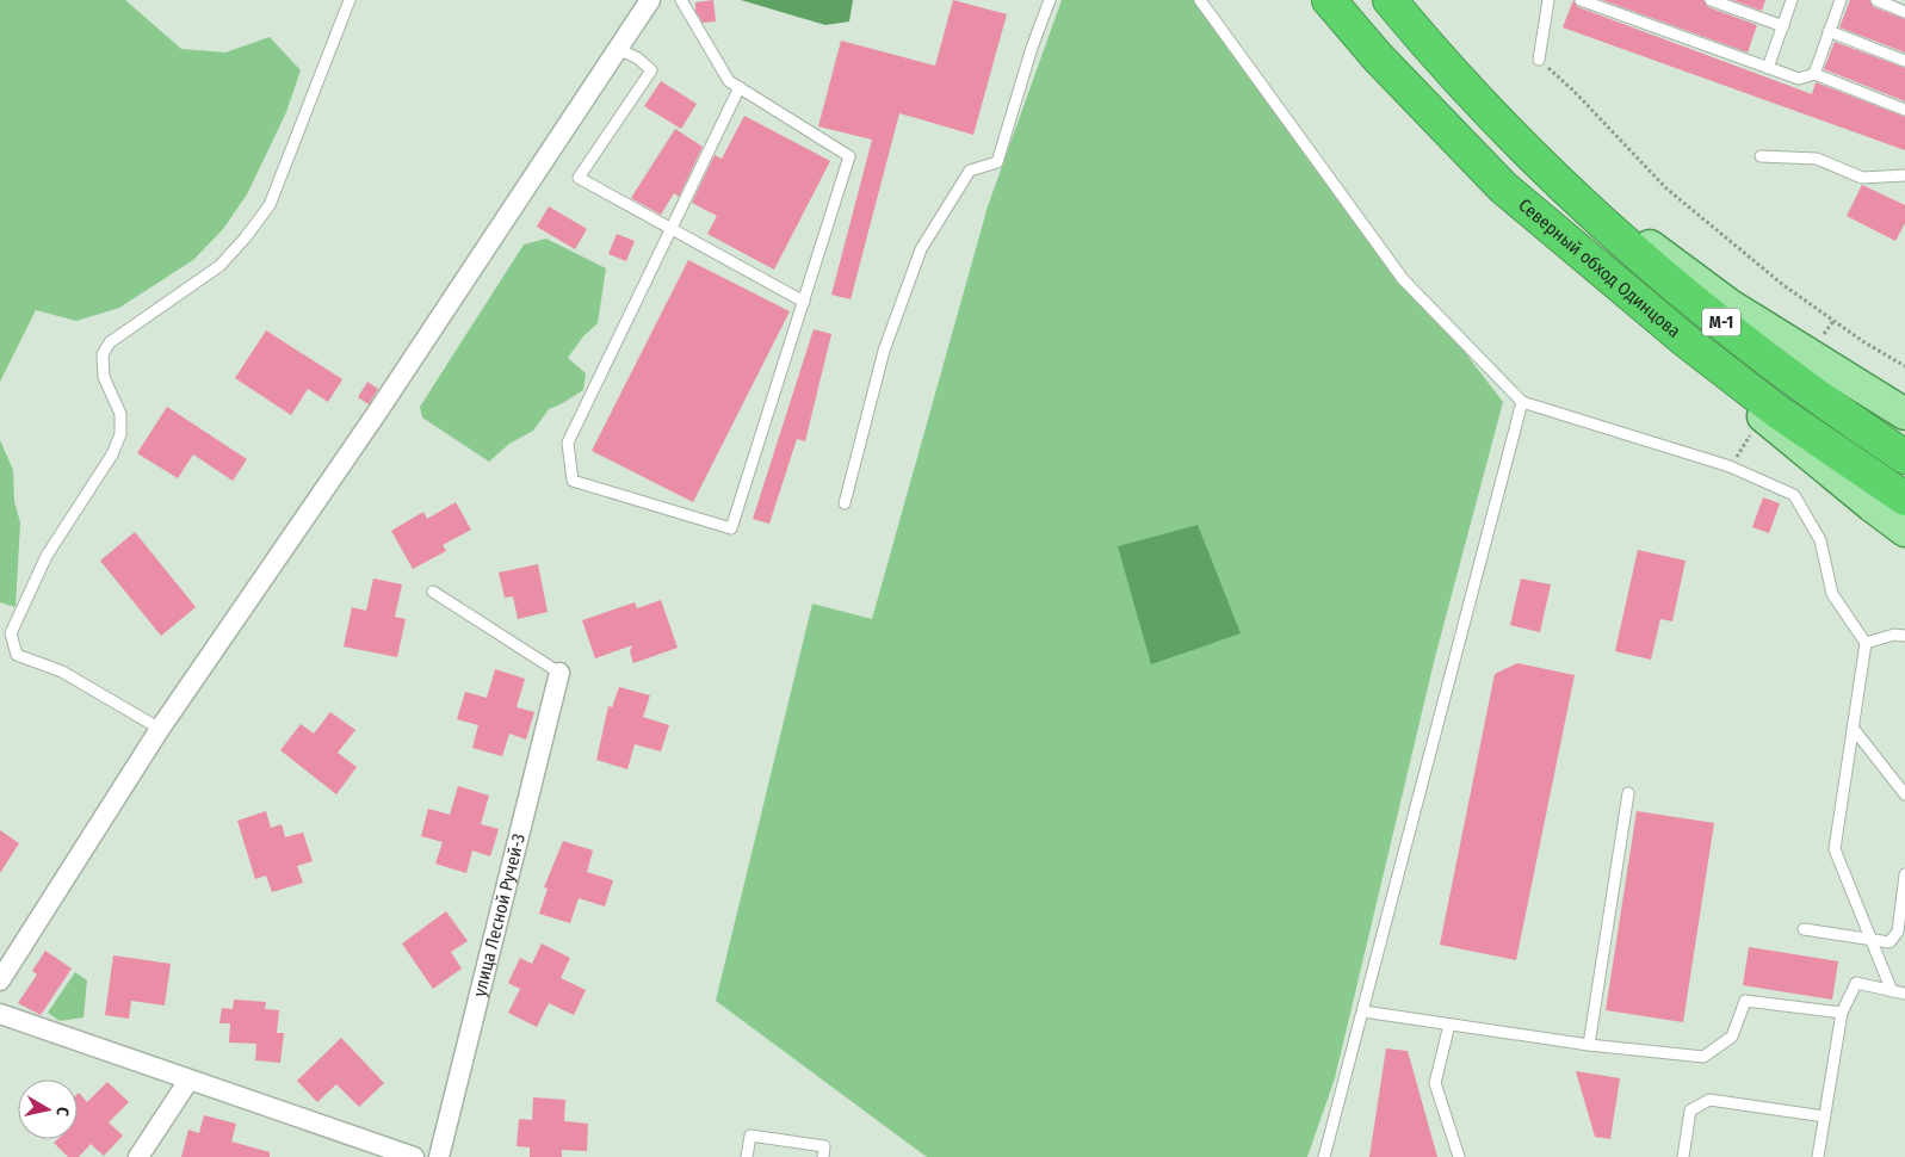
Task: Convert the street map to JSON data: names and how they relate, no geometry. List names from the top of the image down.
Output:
{
  "streets": {
    "highway": ["Северный обход Одинцова", "М-1"],
    "street": ["улица Лесной Ручей-3"]
  },
  "north": "right"
}
